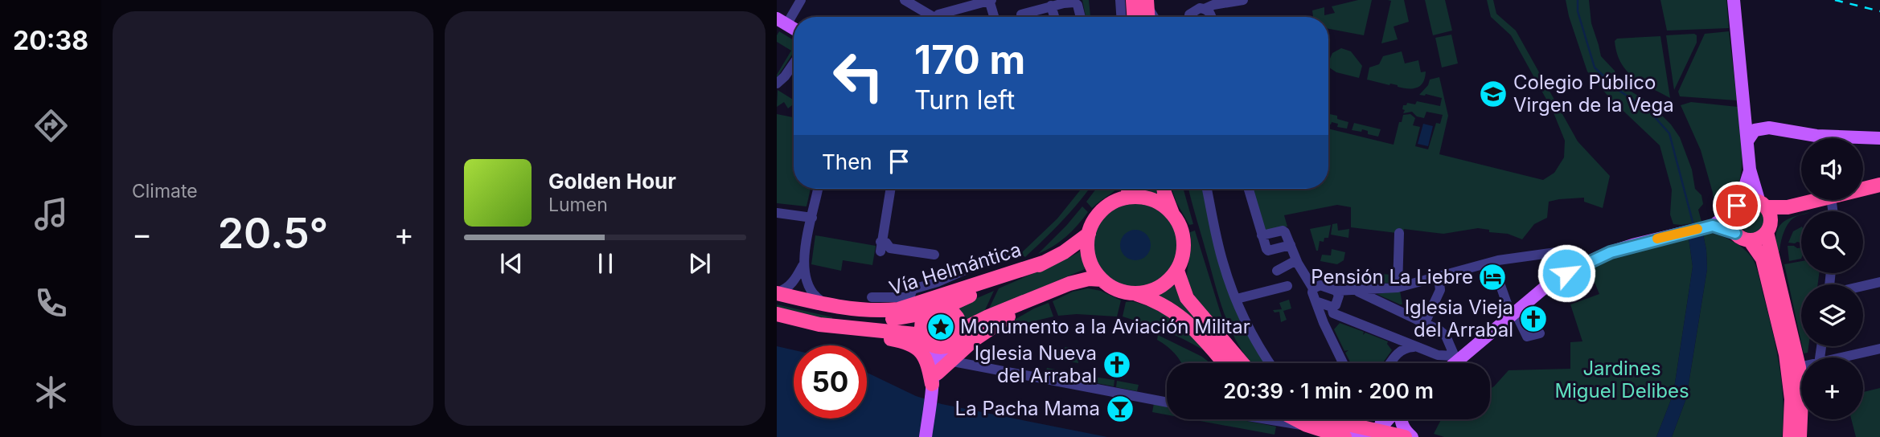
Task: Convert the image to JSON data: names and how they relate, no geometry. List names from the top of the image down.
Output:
{
  "streets": {
    "highway": ["Vía Helmántica"]
  },
  "parks": ["Jardines Miguel Delibes"],
  "places": {
    "school or university": ["Colegio Público Virgen de la Vega"],
    "hotel": ["Pensión La Liebre"],
    "church": ["Iglesia Vieja del Arrabal", "Iglesia Nueva del Arrabal"],
    "place": ["Monumento a la Aviación Militar"],
    "bar": ["La Pacha Mama"]
  },
  "page": {
    "tabs": "20:38",
    "tile": "Climate",
    "turn": ["170 m", "Turn left"],
    "then": "Then",
    "map_buttons": "+",
    "song": ["Golden Hour", "Lumen"],
    "heat": ["−", "20.5°", "+"],
    "limit": "50",
    "trip": "20:39 · 1 min · 200 m"
  }
}
